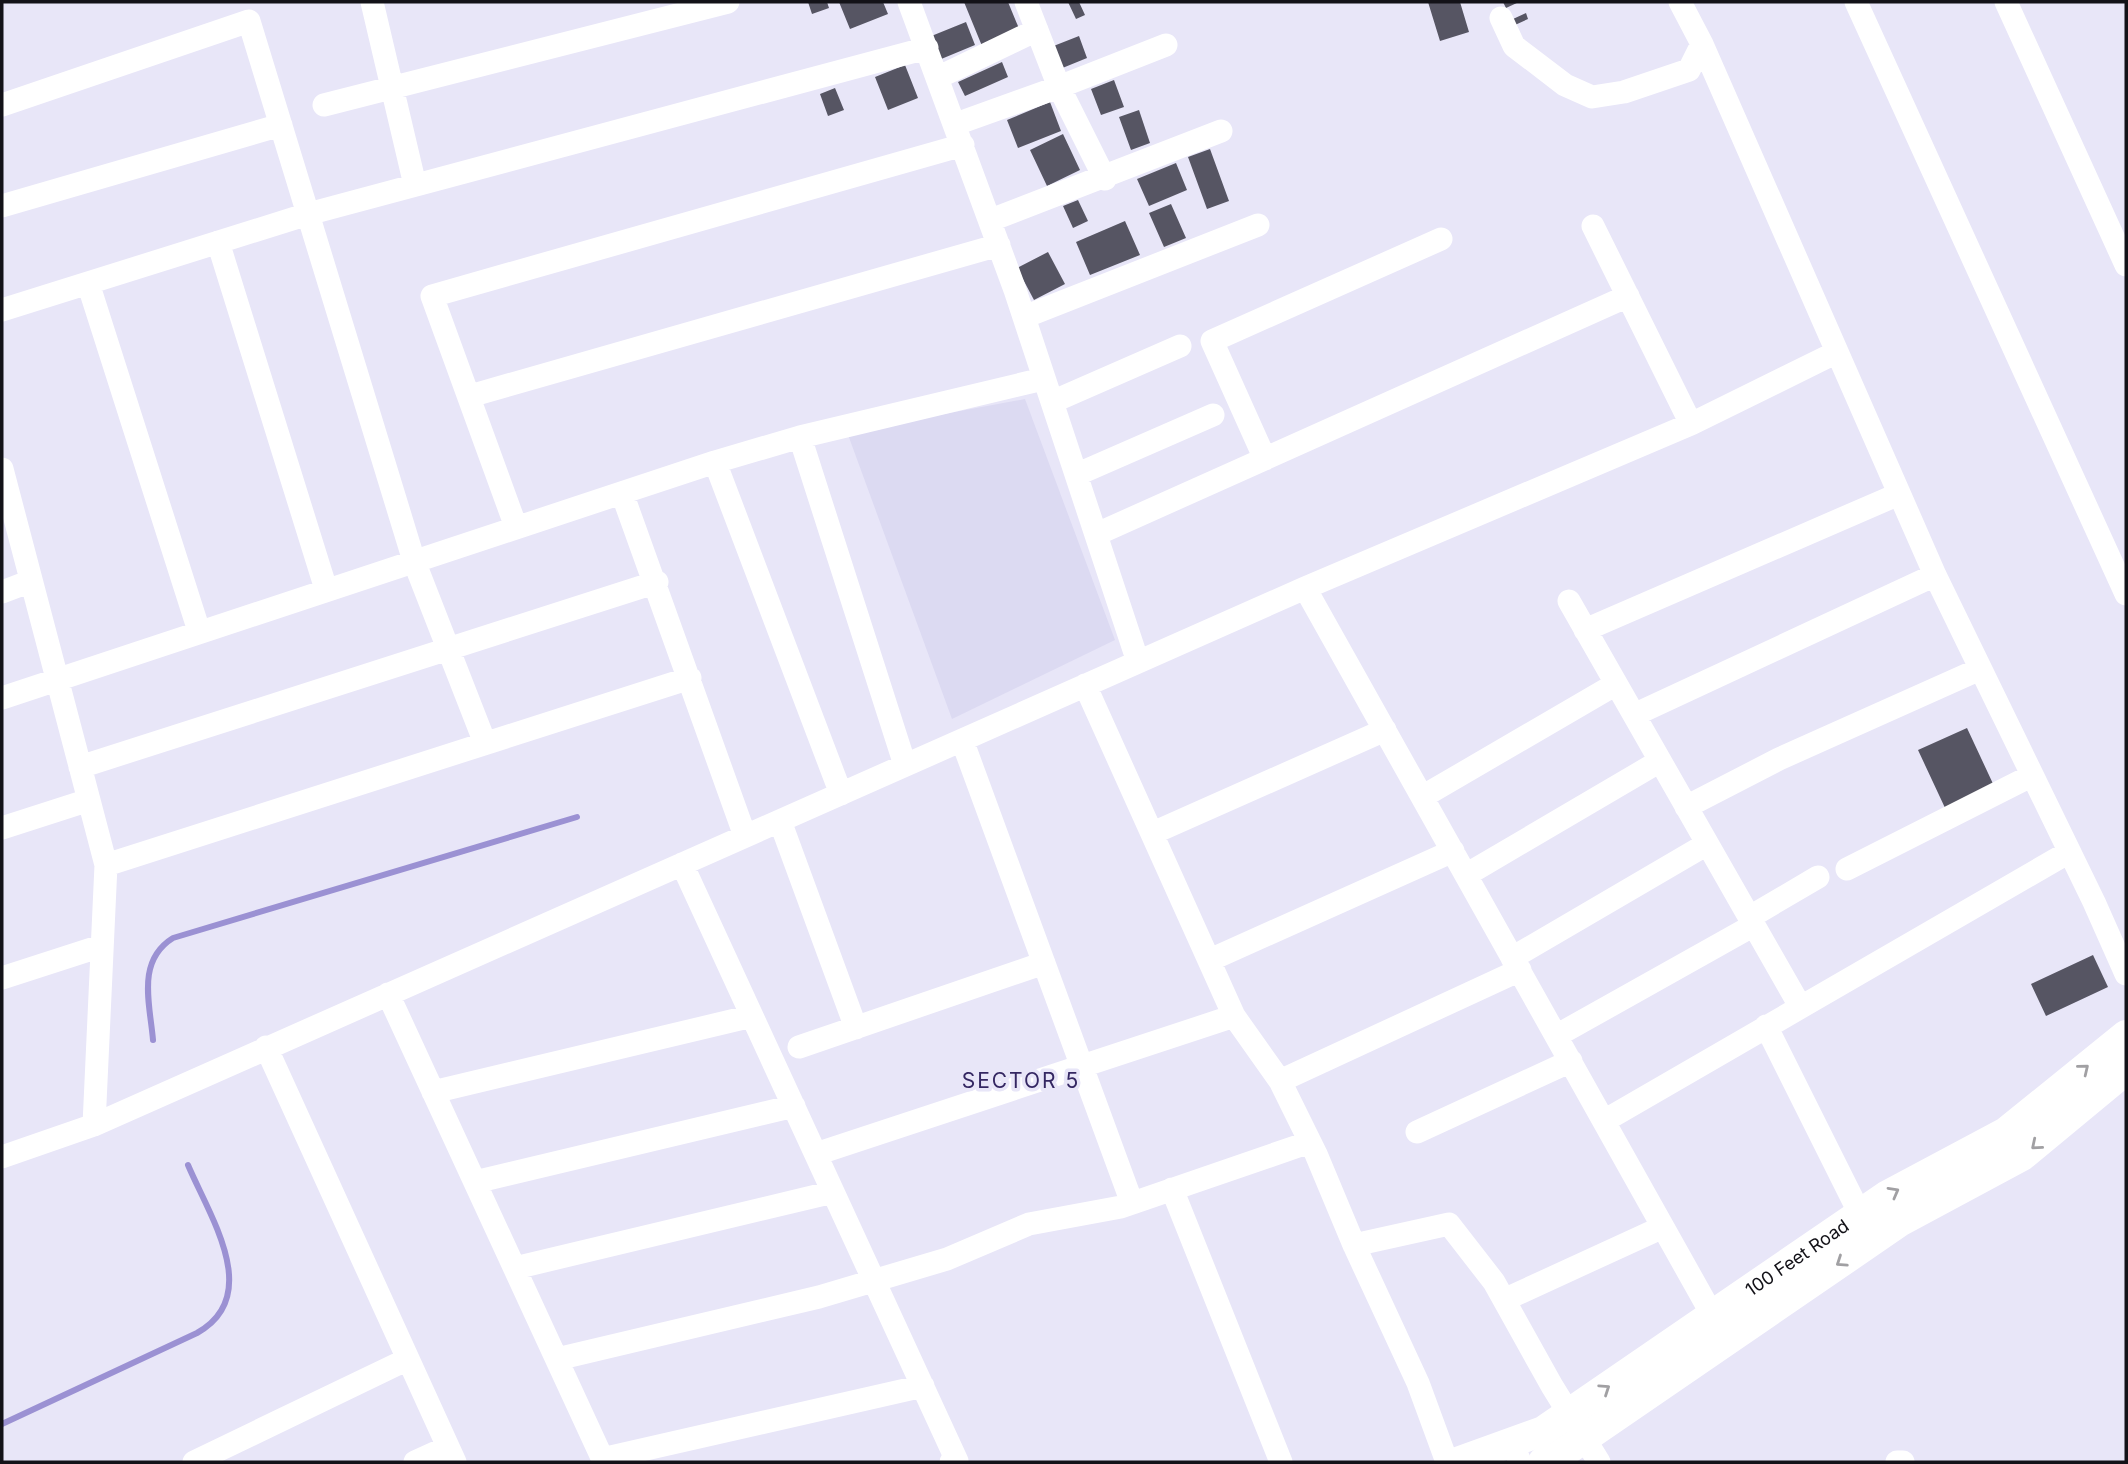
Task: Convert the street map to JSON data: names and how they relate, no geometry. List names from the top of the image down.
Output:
{
  "streets": {
    "main road": ["100 Feet Road"]
  },
  "districts": ["SECTOR 5"]
}
